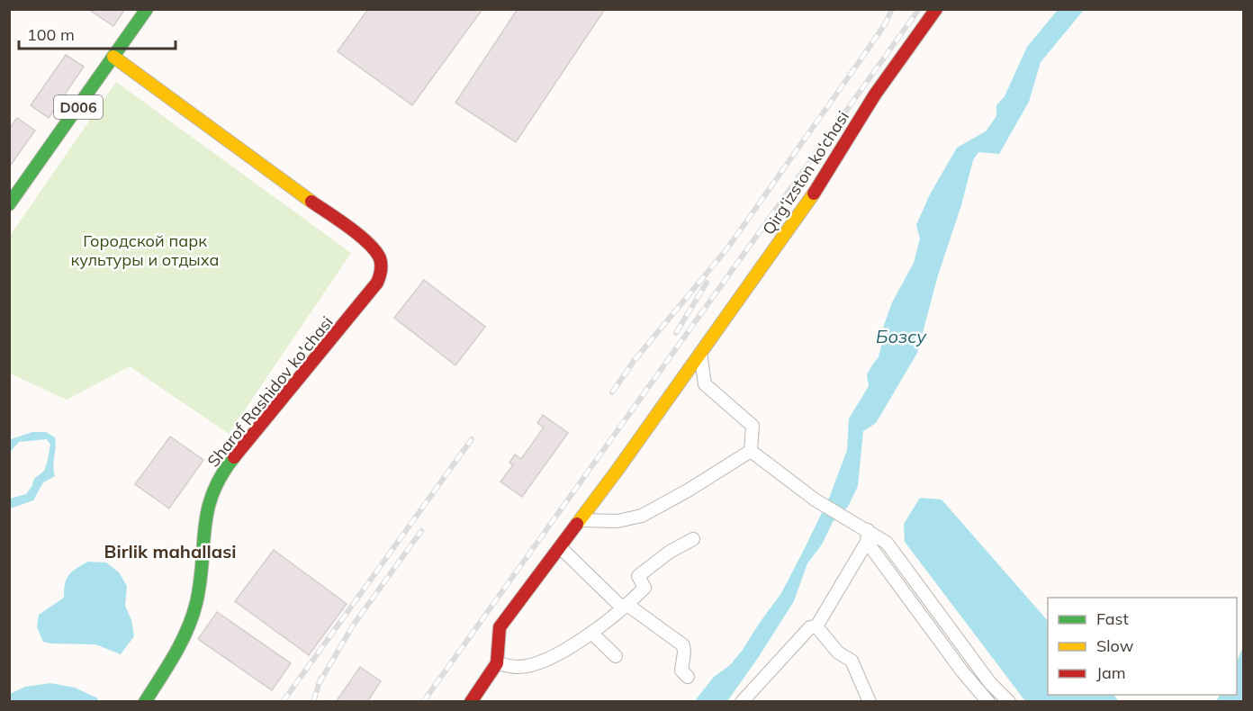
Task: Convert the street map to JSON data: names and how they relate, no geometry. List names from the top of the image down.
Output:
{
  "streets": {
    "street": ["D006", "Qirg‘izston ko‘chasi", "Sharof Rashidov ko'chasi"]
  },
  "crossings": [
    ["D006", "Sharof Rashidov ko'chasi"]
  ],
  "districts": ["Birlik mahallasi"],
  "water": ["Бозсу"],
  "parks": ["Городской парк культуры и отдыха"],
  "legend": ["Fast", "Slow", "Jam"],
  "scale_bar": "100 m"
}
